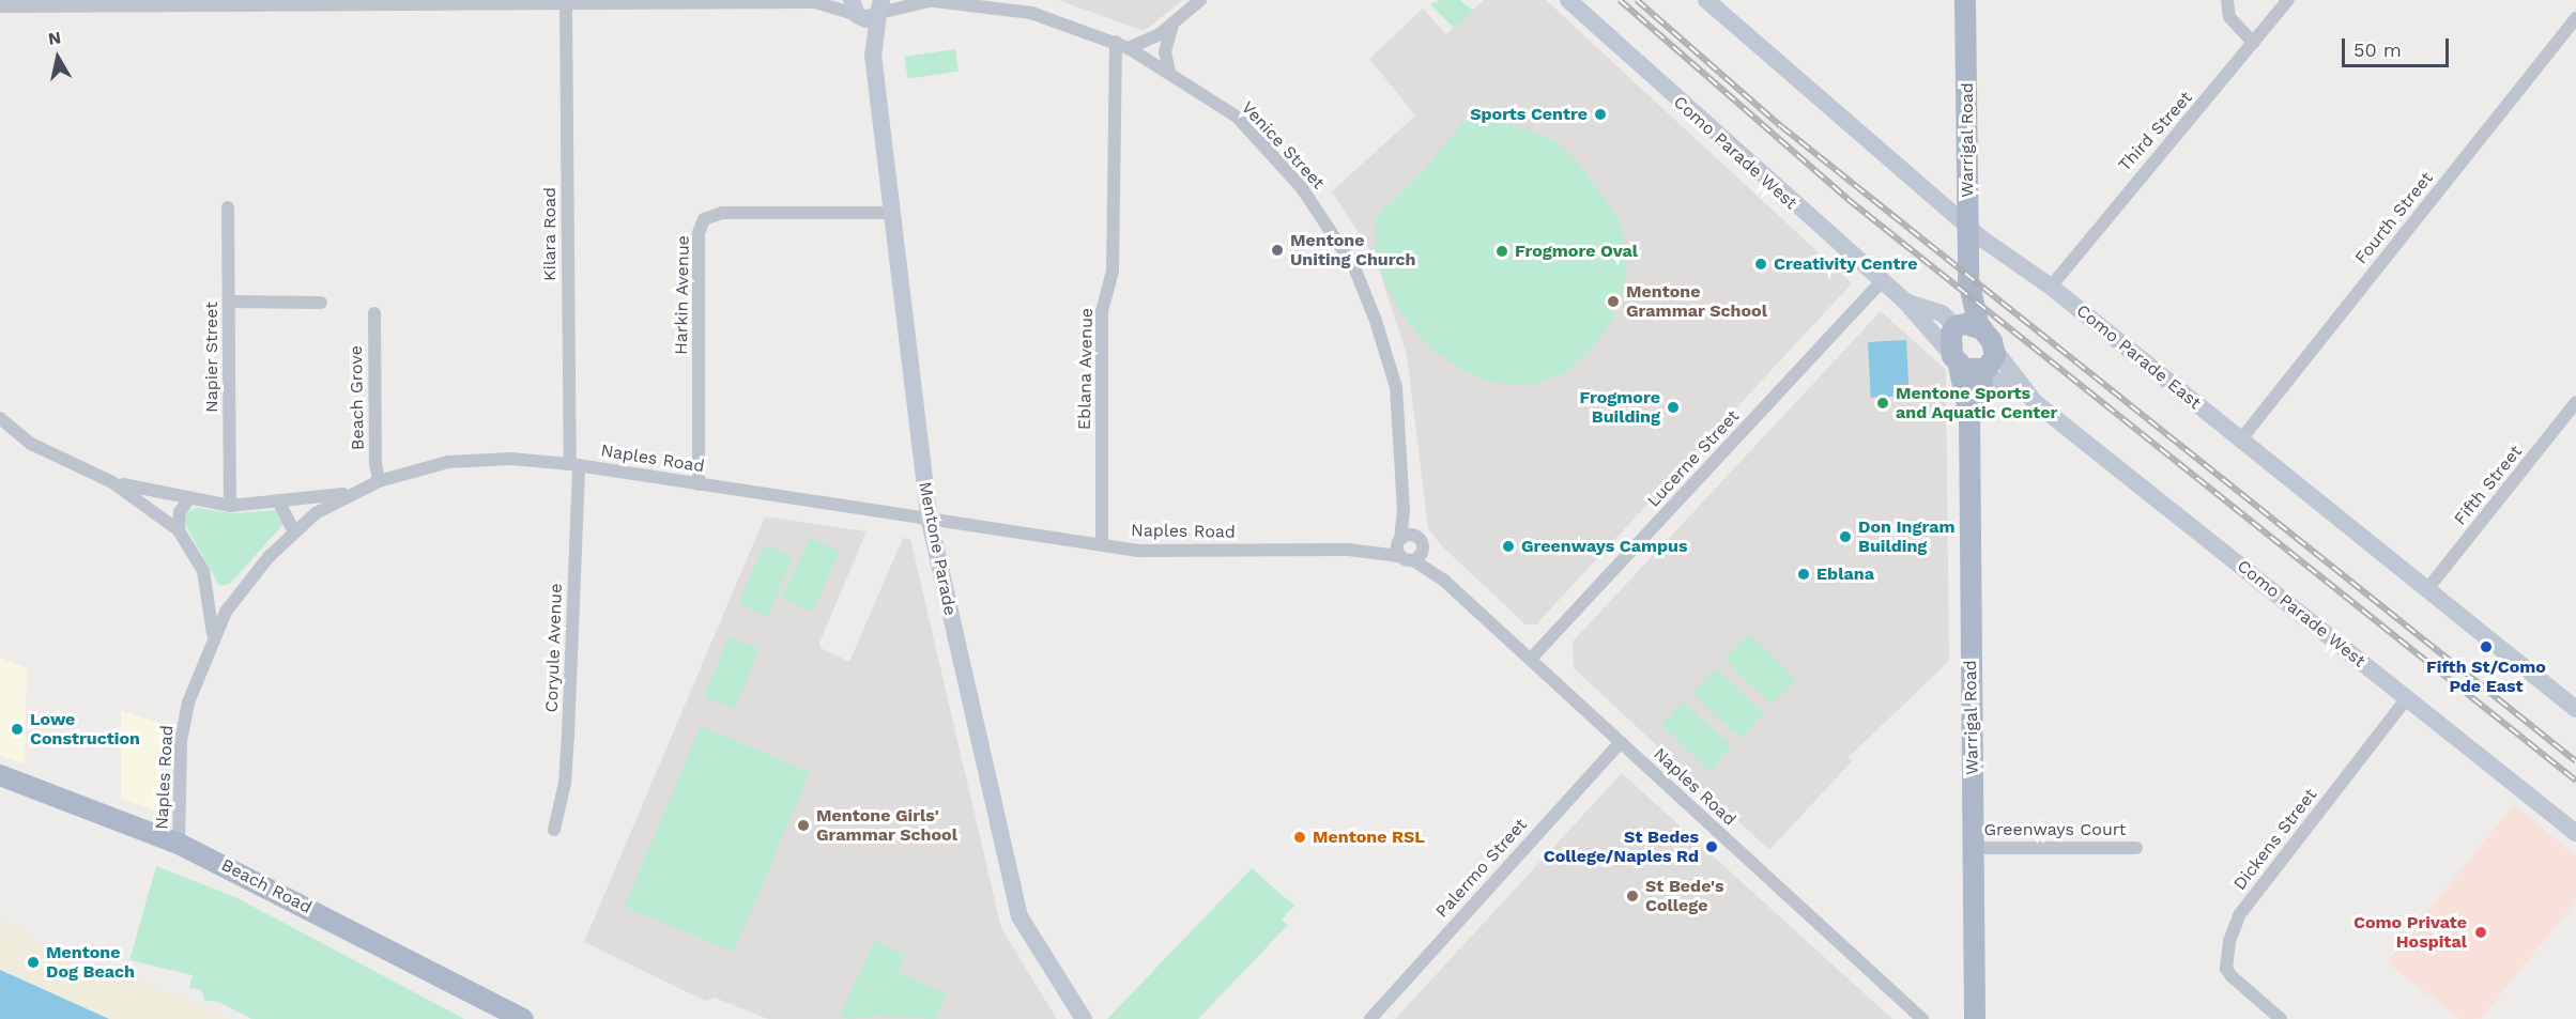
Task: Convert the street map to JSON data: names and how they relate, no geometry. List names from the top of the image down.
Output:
{
  "streets": {
    "main road": ["Warrigal Road", "Beach Road"],
    "street": [
      "Third Street",
      "Venice Street",
      "Como Parade West",
      "Fourth Street",
      "Kilara Road",
      "Harkin Avenue",
      "Napier Street",
      "Como Parade East",
      "Eblana Avenue",
      "Beach Grove",
      "Naples Road",
      "Lucerne Street",
      "Fifth Street",
      "Mentone Parade",
      "Coryule Avenue",
      "Greenways Court",
      "Dickens Street",
      "Palermo Street"
    ]
  },
  "crossings": [
    ["Third Street", "Como Parade East"],
    ["Warrigal Road", "Como Parade West"],
    ["Warrigal Road", "Como Parade East"],
    ["Warrigal Road", "Greenways Court"],
    ["Venice Street", "Eblana Avenue"],
    ["Venice Street", "Naples Road"],
    ["Venice Street", "Mentone Parade"],
    ["Como Parade West", "Lucerne Street"],
    ["Como Parade West", "Dickens Street"],
    ["Fourth Street", "Como Parade East"],
    ["Kilara Road", "Naples Road"],
    ["Kilara Road", "Coryule Avenue"],
    ["Harkin Avenue", "Naples Road"],
    ["Harkin Avenue", "Mentone Parade"],
    ["Como Parade East", "Fifth Street"],
    ["Eblana Avenue", "Naples Road"],
    ["Beach Grove", "Naples Road"],
    ["Naples Road", "Lucerne Street"],
    ["Naples Road", "Mentone Parade"],
    ["Naples Road", "Coryule Avenue"],
    ["Naples Road", "Palermo Street"],
    ["Naples Road", "Beach Road"]
  ],
  "places": [
    "Sports Centre",
    "Mentone Uniting Church",
    "Frogmore Oval",
    "Creativity Centre",
    "Mentone Grammar School",
    "Mentone Sports and Aquatic Center",
    "Frogmore Building",
    "Don Ingram Building",
    "Greenways Campus",
    "Eblana",
    "Fifth St/Como Pde East",
    "Lowe Construction",
    "Mentone Girls' Grammar School",
    "Mentone RSL",
    "St Bedes College/Naples Rd",
    "St Bede's College",
    "Como Private Hospital",
    "Mentone Dog Beach"
  ],
  "scale_bar": "50 m",
  "north": "top"
}
